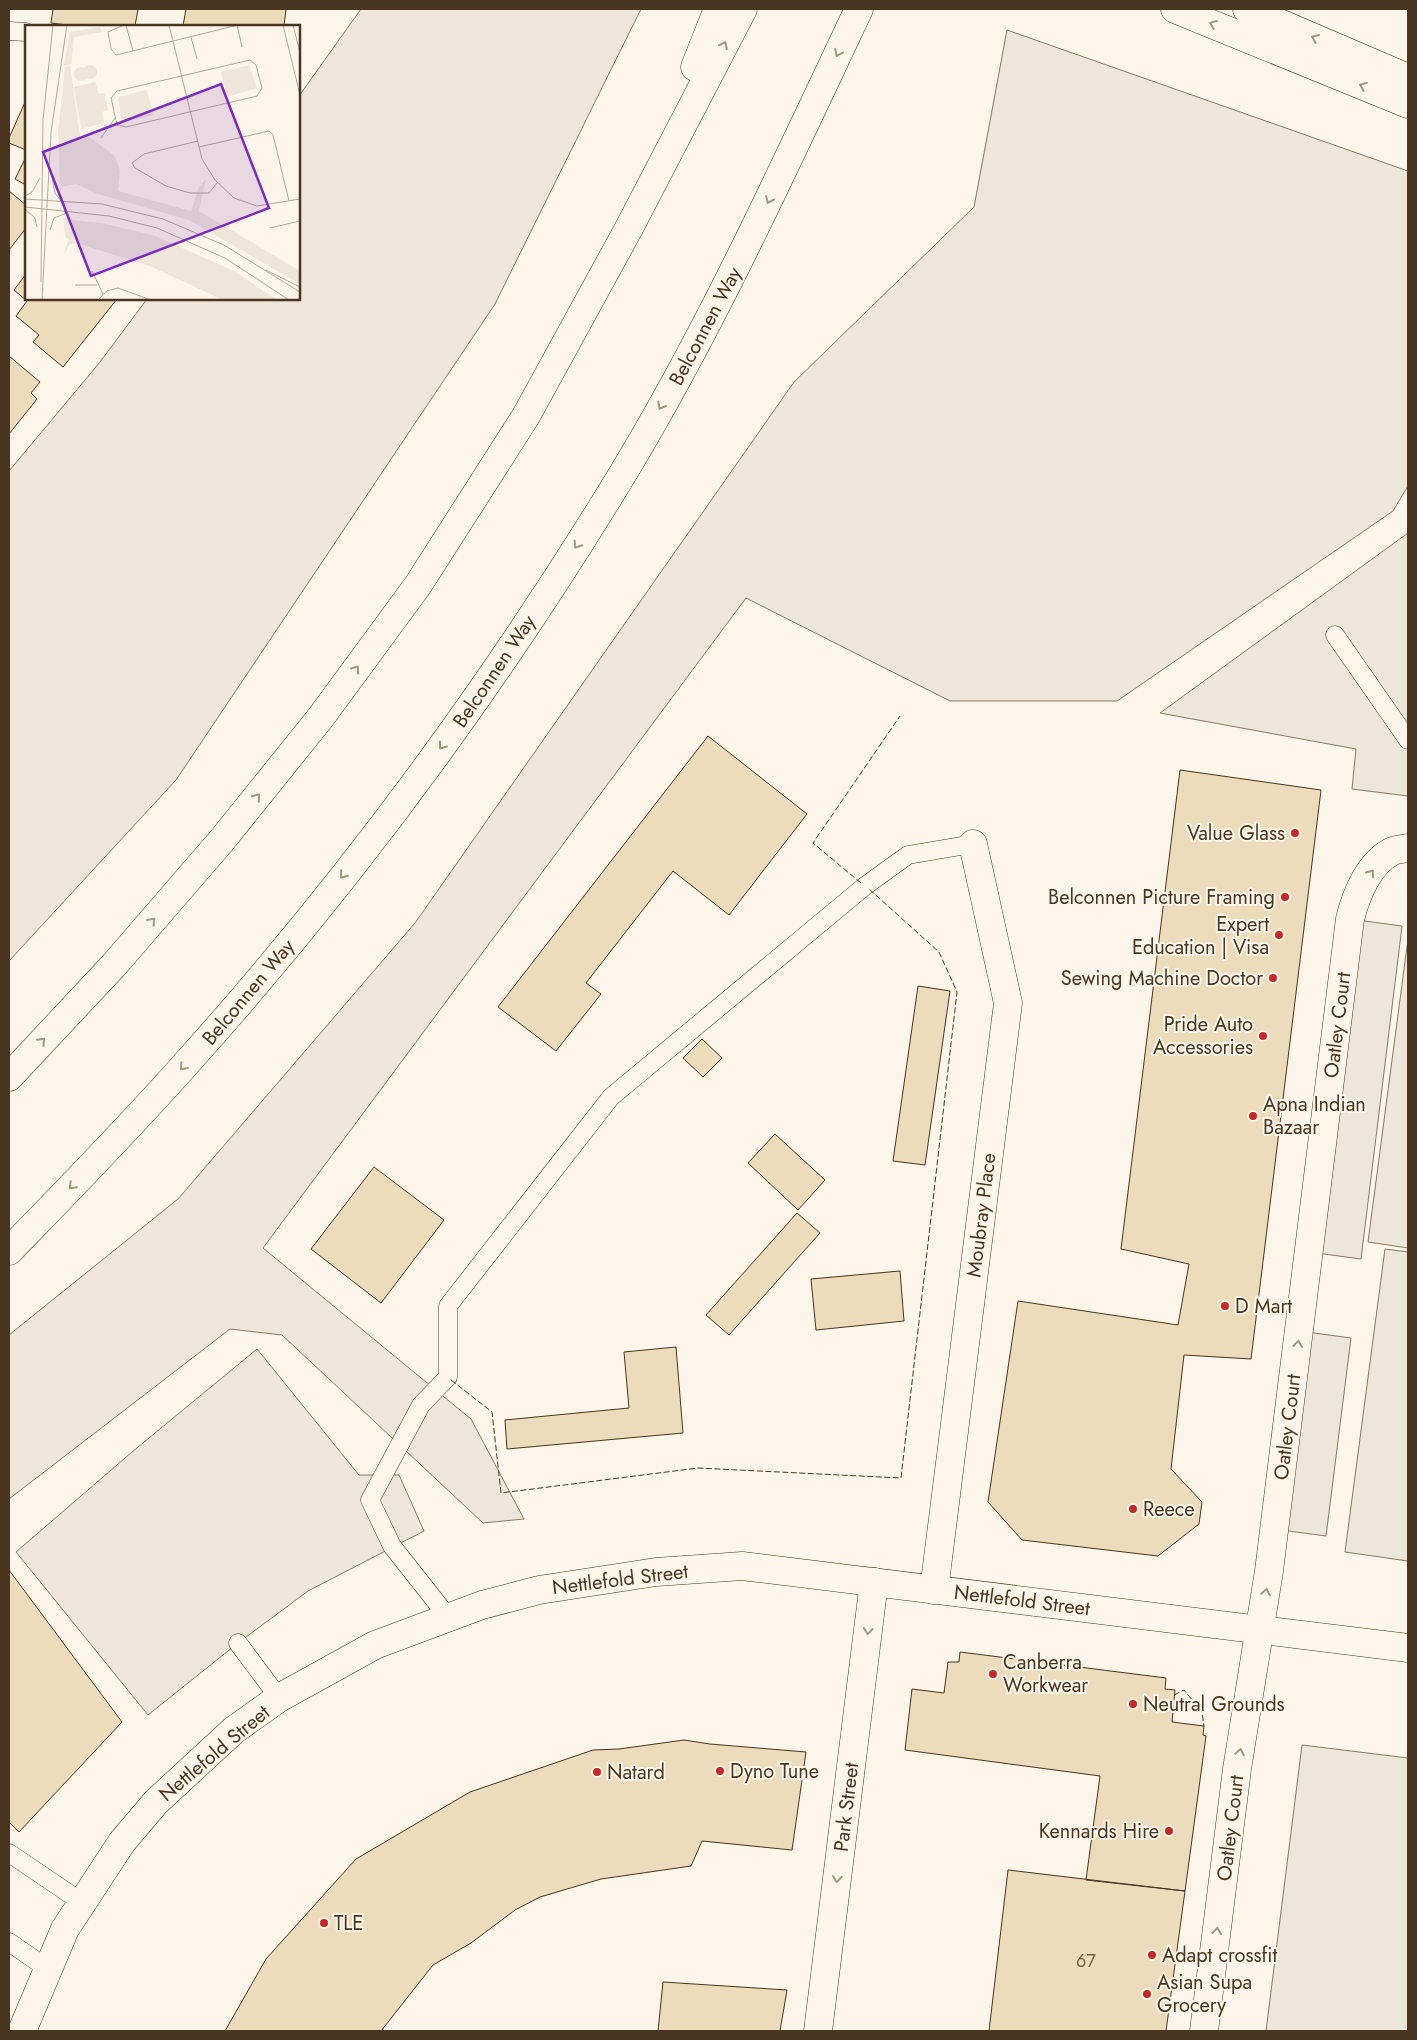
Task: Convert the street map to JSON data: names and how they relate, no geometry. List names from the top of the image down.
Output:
{
  "streets": {
    "street": [
      "Belconnen Way",
      "Oatley Court",
      "Moubray Place",
      "Nettlefold Street",
      "Park Street"
    ]
  },
  "crossings": [
    ["Oatley Court", "Nettlefold Street"],
    ["Moubray Place", "Nettlefold Street"],
    ["Nettlefold Street", "Park Street"]
  ],
  "one_way": ["Oatley Court", "Park Street"],
  "places": [
    "Value Glass",
    "Belconnen Picture Framing",
    "Expert Education | Visa",
    "Sewing Machine Doctor",
    "Pride Auto Accessories",
    "Apna Indian Bazaar",
    "D Mart",
    "Reece",
    "Canberra Workwear",
    "Neutral Grounds",
    "Dyno Tune",
    "Natard",
    "Kennards Hire",
    "TLE",
    "Adapt crossfit",
    "Asian Supa Grocery"
  ],
  "house_numbers": ["67"]
}
